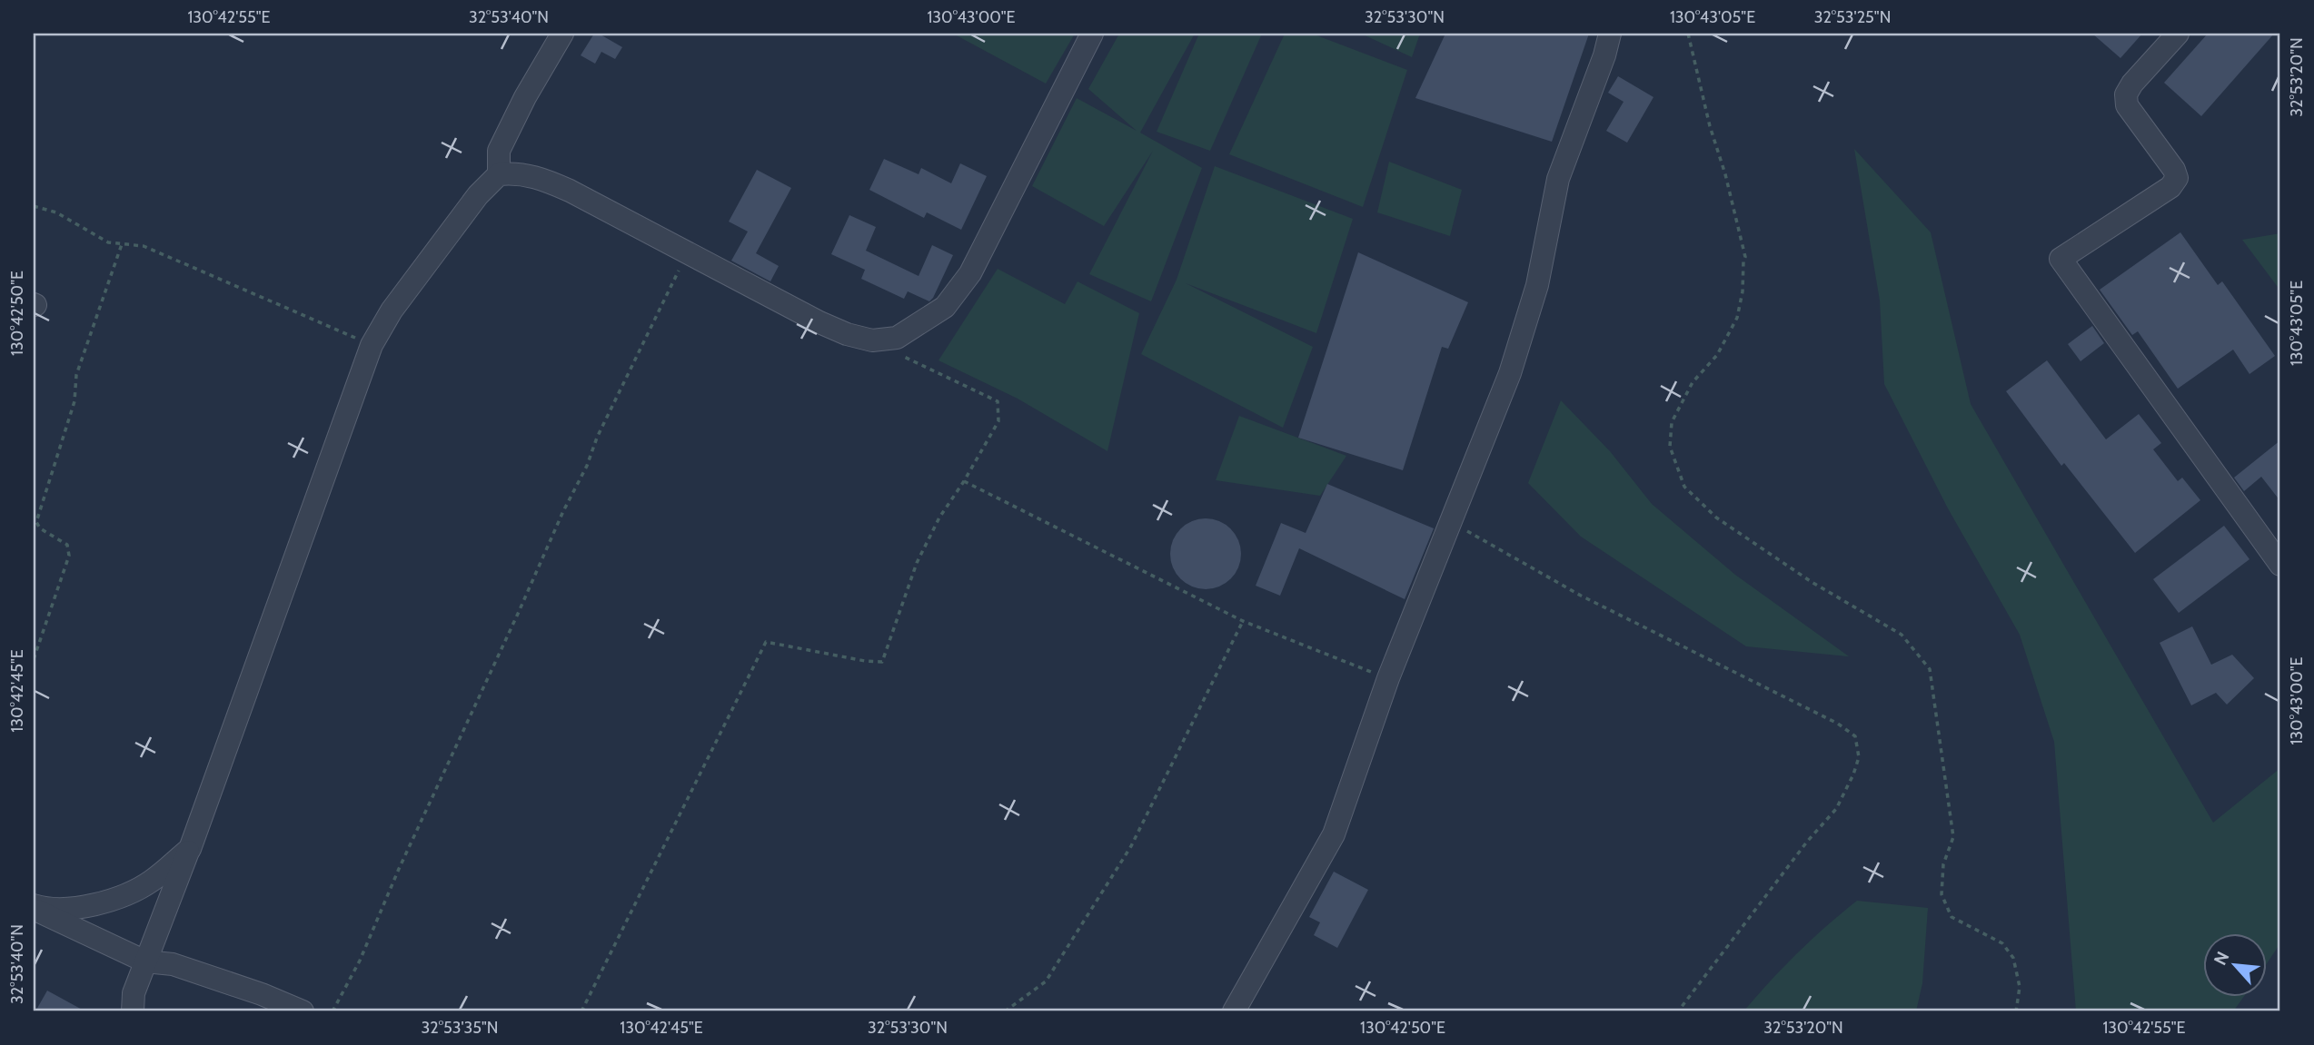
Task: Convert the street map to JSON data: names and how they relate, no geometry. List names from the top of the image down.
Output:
{
  "north": "top left",
  "coordinates": [
    "130°42'55\"E",
    "32°53'40\"N",
    "130°43'00\"E",
    "32°53'30\"N",
    "130°43'05\"E",
    "32°53'25\"N",
    "32°53'20\"N",
    "130°42'50\"E",
    "130°42'45\"E",
    "32°53'35\"N"
  ]
}
